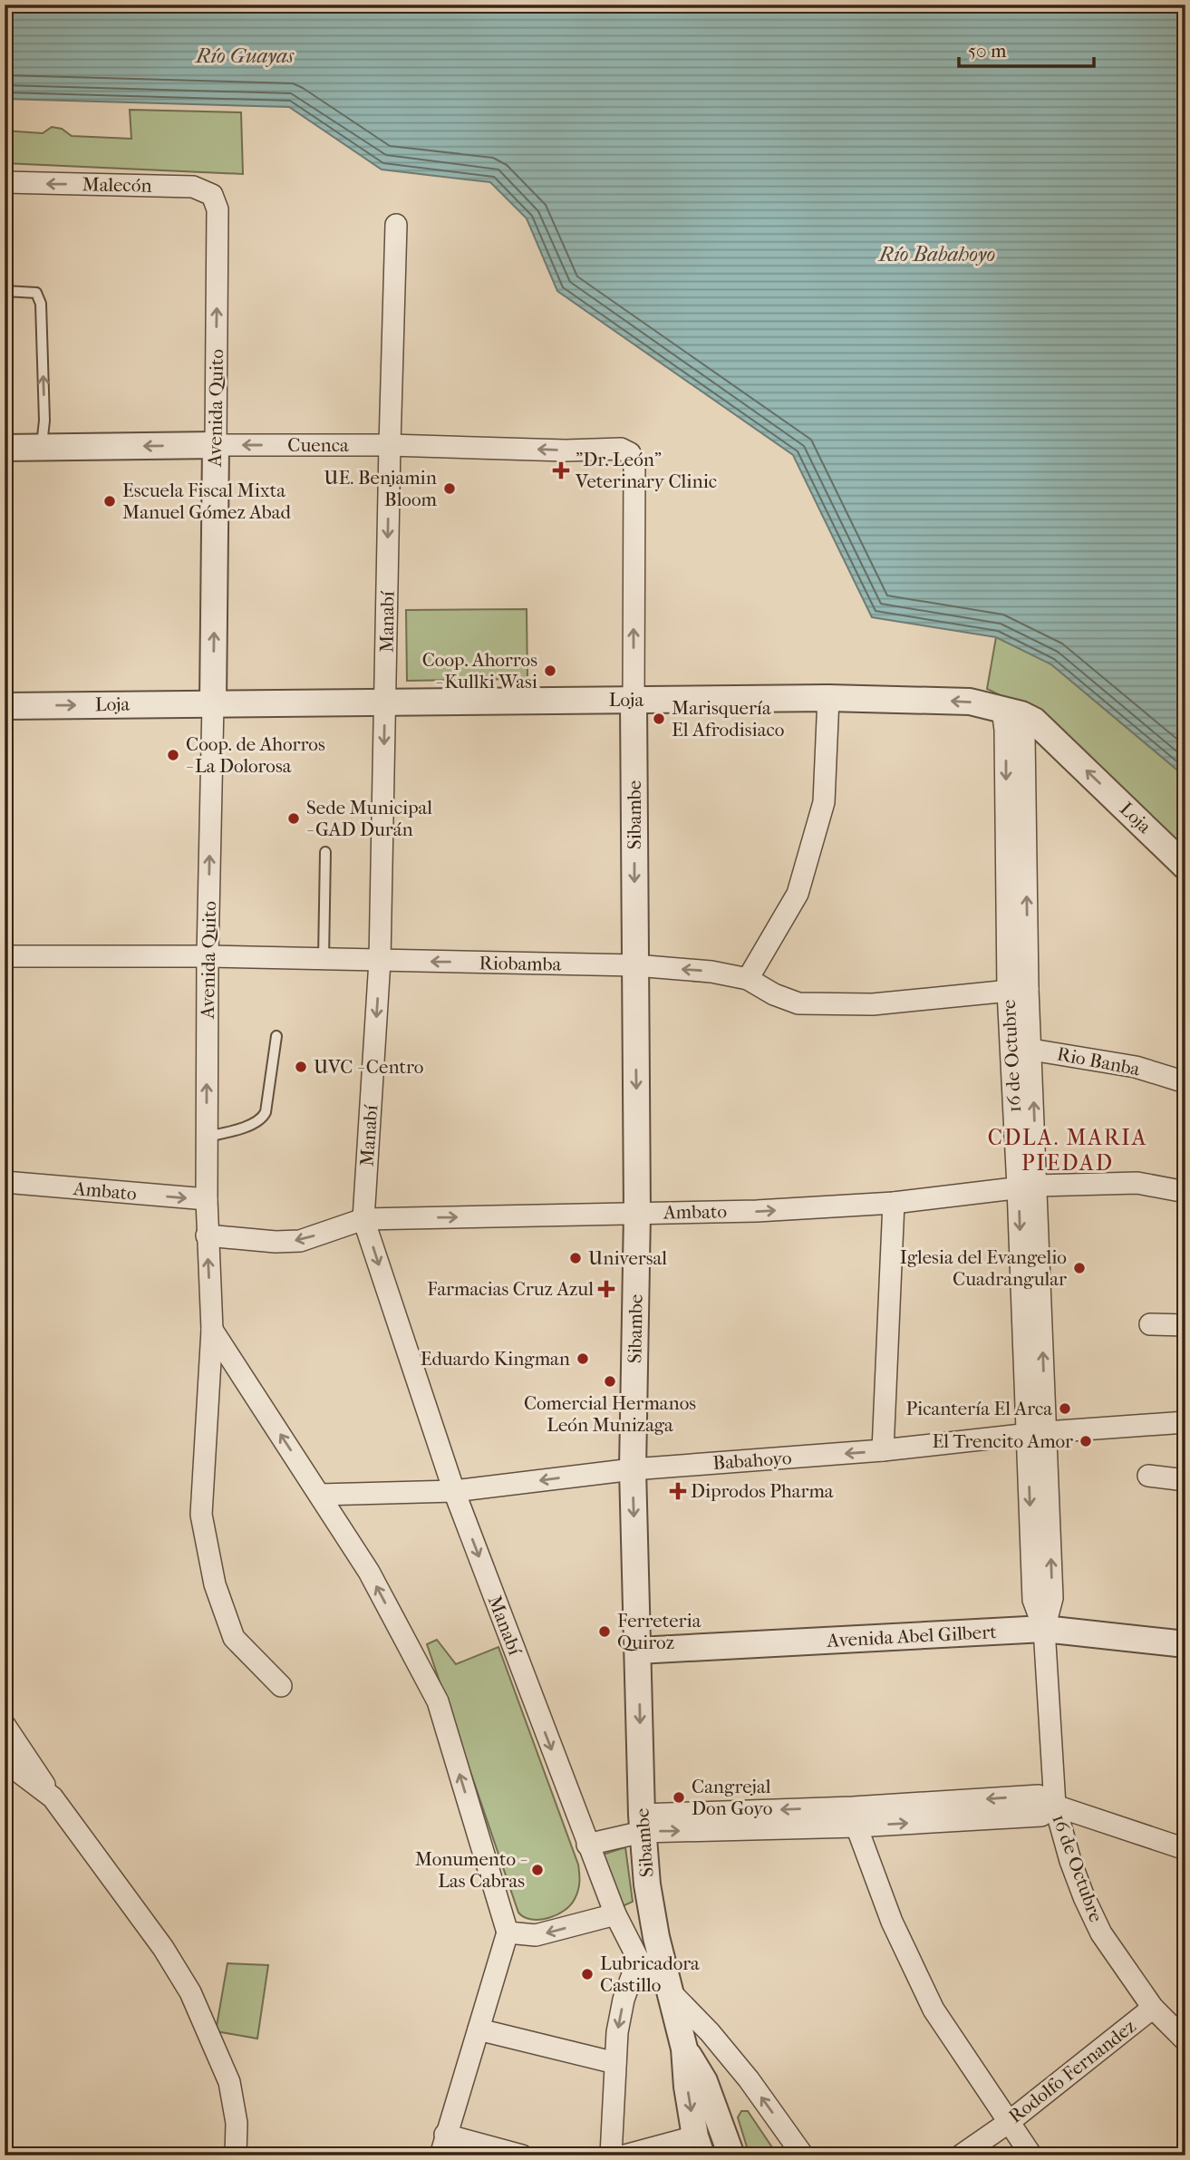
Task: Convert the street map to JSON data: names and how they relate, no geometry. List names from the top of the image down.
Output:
{
  "streets": {
    "street": [
      "Malecón",
      "Avenida Quito",
      "Cuenca",
      "Manabí",
      "Loja",
      "Sibambe",
      "Riobamba",
      "16 de Octubre",
      "Rio Banba",
      "Ambato",
      "Babahoyo",
      "Avenida Abel Gilbert",
      "Rodolfo Fernandez"
    ]
  },
  "crossings": [
    ["Malecón", "Avenida Quito"],
    ["Avenida Quito", "Cuenca"],
    ["Avenida Quito", "Loja"],
    ["Avenida Quito", "Riobamba"],
    ["Avenida Quito", "Ambato"],
    ["Cuenca", "Manabí"],
    ["Cuenca", "Sibambe"],
    ["Manabí", "Loja"],
    ["Manabí", "Sibambe"],
    ["Manabí", "Riobamba"],
    ["Manabí", "Ambato"],
    ["Manabí", "Babahoyo"],
    ["Loja", "Sibambe"],
    ["Loja", "16 de Octubre"],
    ["Sibambe", "Riobamba"],
    ["Sibambe", "Ambato"],
    ["Sibambe", "Babahoyo"],
    ["Sibambe", "Avenida Abel Gilbert"],
    ["Riobamba", "16 de Octubre"],
    ["16 de Octubre", "Rio Banba"],
    ["16 de Octubre", "Ambato"],
    ["16 de Octubre", "Babahoyo"],
    ["16 de Octubre", "Avenida Abel Gilbert"],
    ["16 de Octubre", "Rodolfo Fernandez"]
  ],
  "one_way": [
    "Malecón",
    "Avenida Quito",
    "Cuenca",
    "Riobamba",
    "Babahoyo"
  ],
  "districts": ["CDLA. MARIA PIEDAD"],
  "water": ["Río Guayas", "Río Babahoyo"],
  "places": {
    "health": ["\"Dr. León\" Veterinary Clinic", "Farmacias Cruz Azul", "Diprodos Pharma"],
    "other": [
      "UE. Benjamin Bloom",
      "Escuela Fiscal Mixta Manuel Gómez Abad",
      "Coop. Ahorros - Kullki Wasi",
      "Marisquería El Afrodisiaco",
      "Coop. de Ahorros - La Dolorosa",
      "Sede Municipal - GAD Durán",
      "UVC - Centro",
      "Universal",
      "Iglesia del Evangelio Cuadrangular",
      "Eduardo Kingman",
      "Comercial Hermanos León Munizaga",
      "Picantería El Arca",
      "El Trencito Amor",
      "Ferreteria Quiroz",
      "Cangrejal Don Goyo",
      "Monumento - Las Cabras",
      "Lubricadora Castillo"
    ]
  },
  "scale_bar": "50 m"
}
